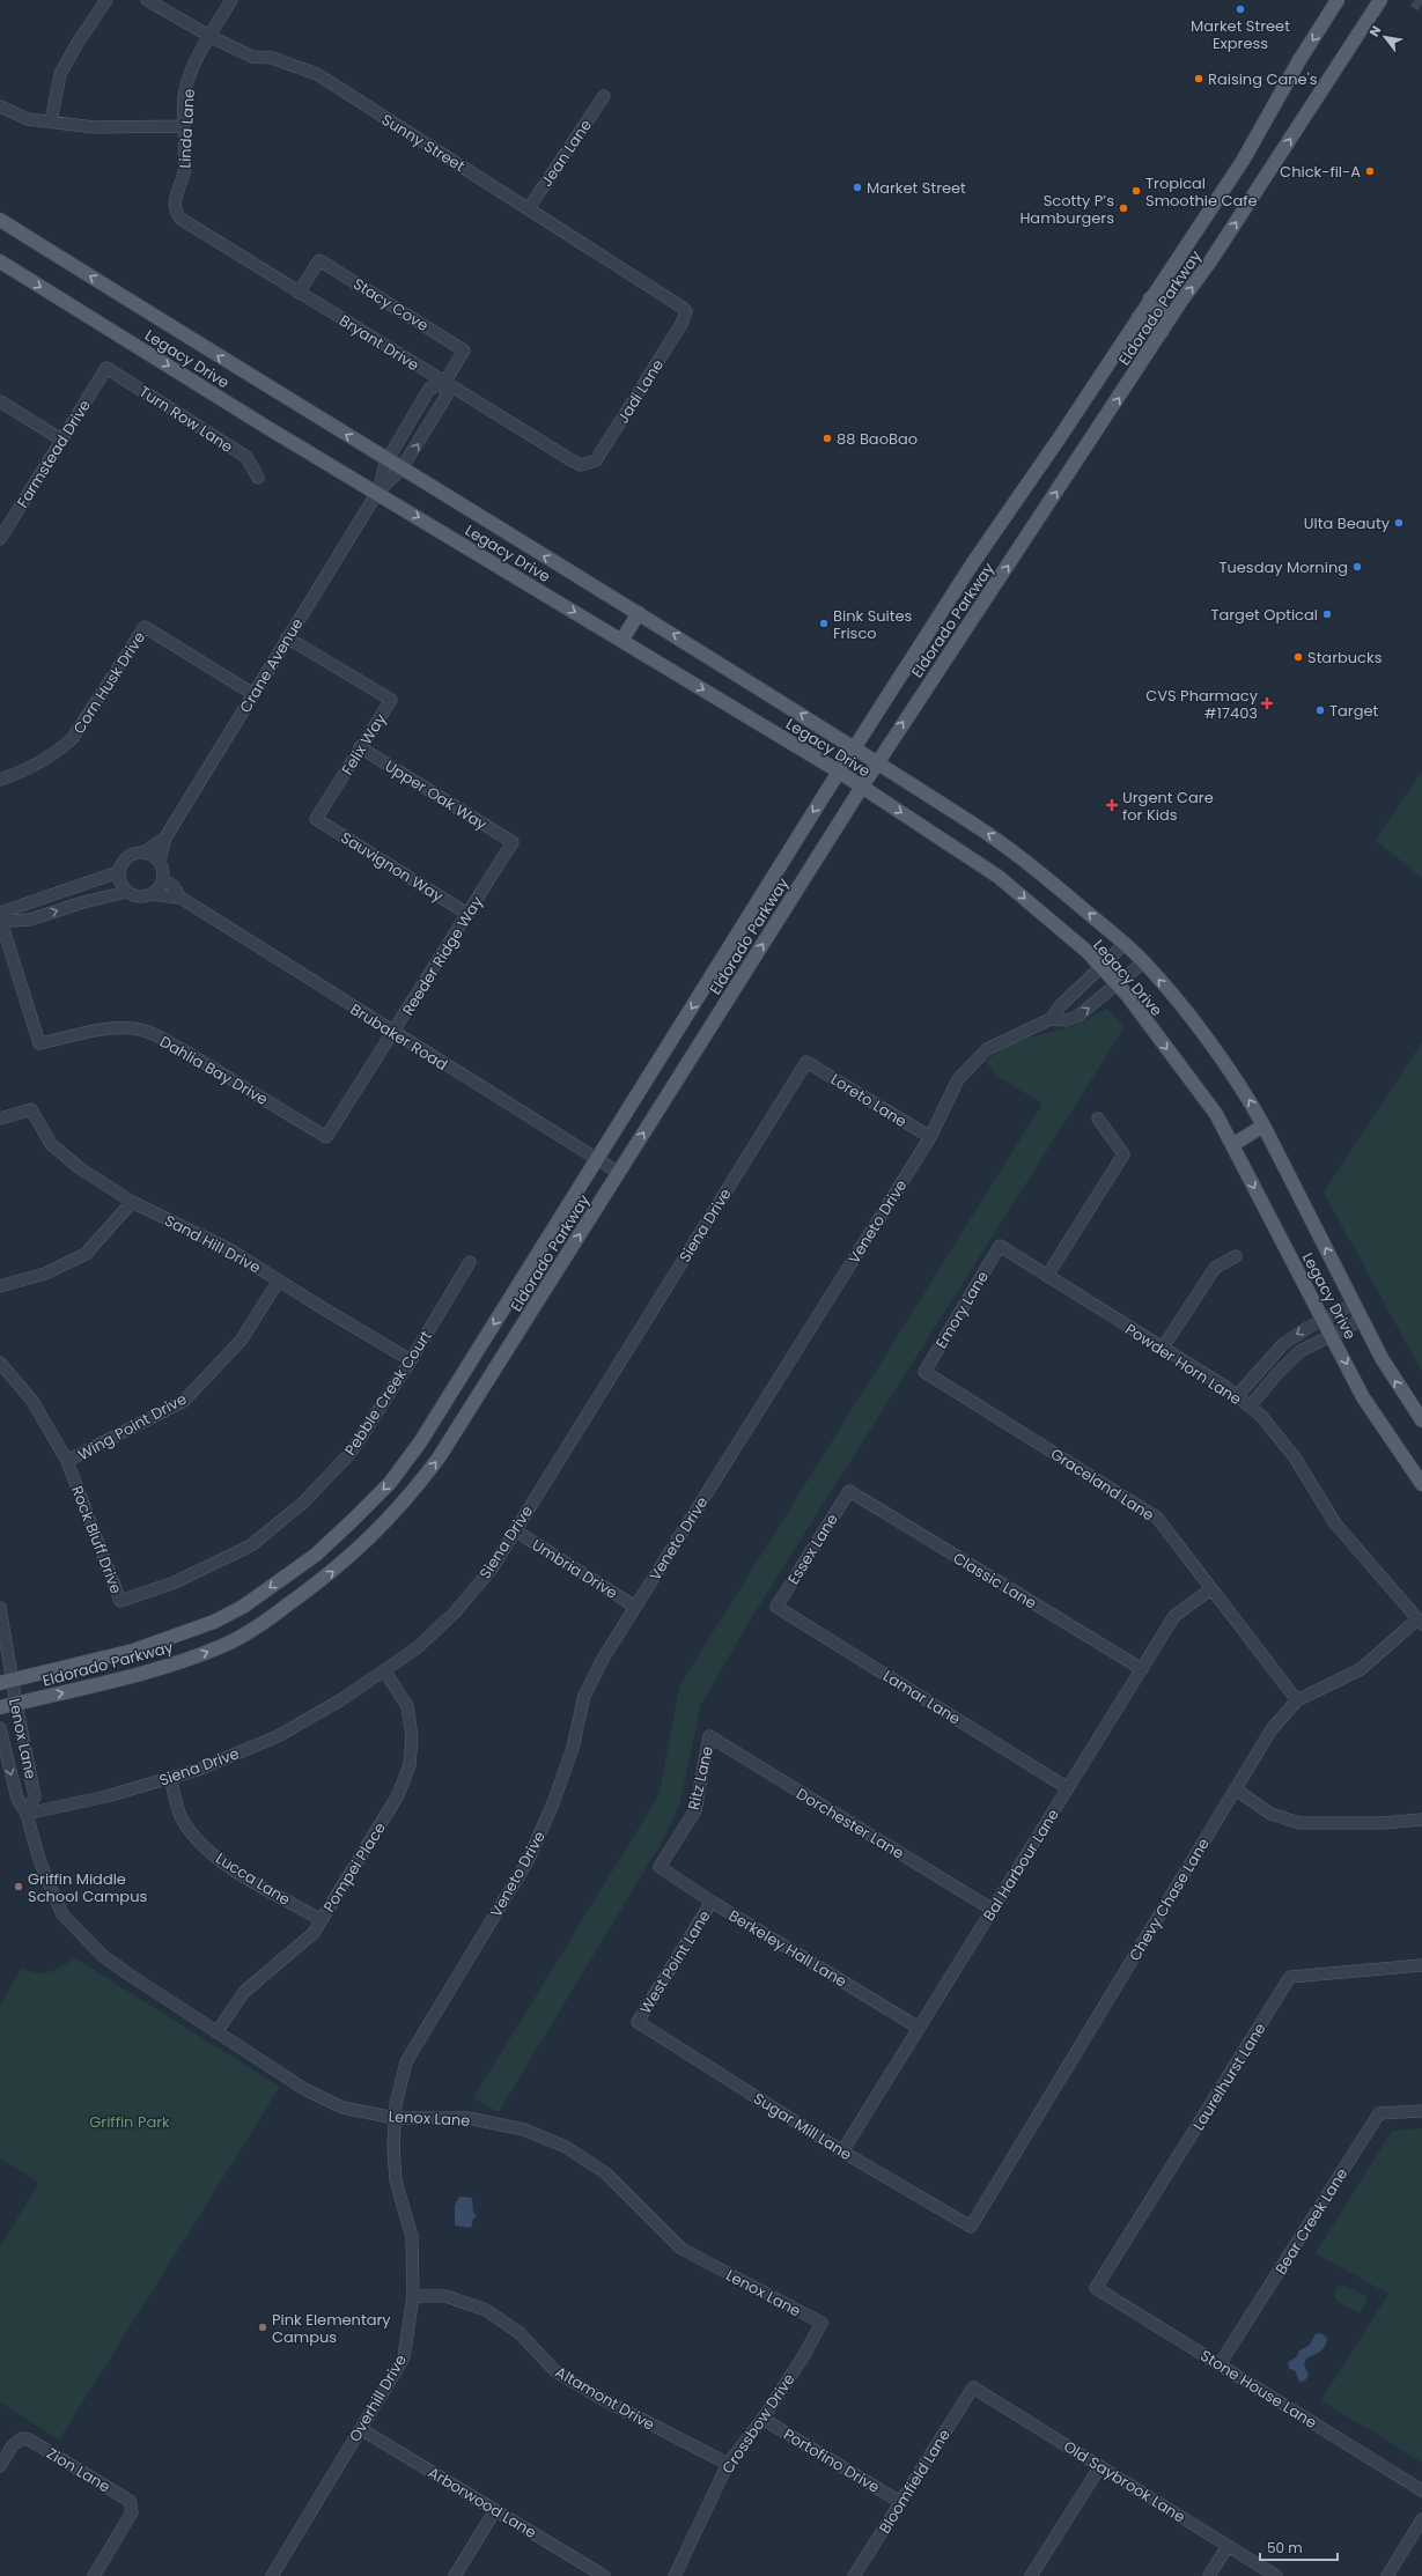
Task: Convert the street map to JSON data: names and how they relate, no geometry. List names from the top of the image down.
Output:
{
  "streets": {
    "main road": ["Eldorado Parkway", "Legacy Drive"],
    "street": [
      "Linda Lane",
      "Sunny Street",
      "Jean Lane",
      "Stacy Cove",
      "Bryant Drive",
      "Jadi Lane",
      "Turn Row Lane",
      "Farmstead Drive",
      "Crane Avenue",
      "Corn Husk Drive",
      "Felix Way",
      "Upper Oak Way",
      "Sauvignon Way",
      "Reeder Ridge Way",
      "Brubaker Road",
      "Dahlia Bay Drive",
      "Loreto Lane",
      "Veneto Drive",
      "Siena Drive",
      "Sand Hill Drive",
      "Emory Lane",
      "Powder Horn Lane",
      "Pebble Creek Court",
      "Wing Point Drive",
      "Graceland Lane",
      "Rock Bluff Drive",
      "Essex Lane",
      "Umbria Drive",
      "Classic Lane",
      "Lamar Lane",
      "Lenox Lane",
      "Ritz Lane",
      "Dorchester Lane",
      "Bal Harbour Lane",
      "Pompei Place",
      "Lucca Lane",
      "Chevy Chase Lane",
      "Berkeley Hall Lane",
      "West Point Lane",
      "Laurelhurst Lane",
      "Sugar Mill Lane",
      "Bear Creek Lane",
      "Stone House Lane",
      "Overhill Drive",
      "Altamont Drive",
      "Crossbow Drive",
      "Portofino Drive",
      "Zion Lane",
      "Bloomfield Lane",
      "Old Saybrook Lane",
      "Arborwood Lane"
    ]
  },
  "crossings": [
    ["Linda Lane", "Sunny Street"],
    ["Linda Lane", "Bryant Drive"],
    ["Sunny Street", "Jean Lane"],
    ["Sunny Street", "Jadi Lane"],
    ["Stacy Cove", "Bryant Drive"],
    ["Stacy Cove", "Crane Avenue"],
    ["Eldorado Parkway", "Legacy Drive"],
    ["Eldorado Parkway", "Brubaker Road"],
    ["Eldorado Parkway", "Lenox Lane"],
    ["Bryant Drive", "Jadi Lane"],
    ["Bryant Drive", "Crane Avenue"],
    ["Legacy Drive", "Crane Avenue"],
    ["Legacy Drive", "Veneto Drive"],
    ["Turn Row Lane", "Farmstead Drive"],
    ["Crane Avenue", "Corn Husk Drive"],
    ["Crane Avenue", "Felix Way"],
    ["Crane Avenue", "Brubaker Road"],
    ["Felix Way", "Upper Oak Way"],
    ["Felix Way", "Sauvignon Way"],
    ["Upper Oak Way", "Reeder Ridge Way"],
    ["Sauvignon Way", "Reeder Ridge Way"],
    ["Reeder Ridge Way", "Brubaker Road"],
    ["Reeder Ridge Way", "Dahlia Bay Drive"],
    ["Loreto Lane", "Veneto Drive"],
    ["Loreto Lane", "Siena Drive"],
    ["Veneto Drive", "Umbria Drive"],
    ["Veneto Drive", "Lenox Lane"],
    ["Veneto Drive", "Overhill Drive"],
    ["Siena Drive", "Umbria Drive"],
    ["Siena Drive", "Lenox Lane"],
    ["Siena Drive", "Pompei Place"],
    ["Siena Drive", "Lucca Lane"],
    ["Sand Hill Drive", "Pebble Creek Court"],
    ["Sand Hill Drive", "Wing Point Drive"],
    ["Emory Lane", "Powder Horn Lane"],
    ["Emory Lane", "Graceland Lane"],
    ["Powder Horn Lane", "Chevy Chase Lane"],
    ["Pebble Creek Court", "Rock Bluff Drive"],
    ["Wing Point Drive", "Rock Bluff Drive"],
    ["Graceland Lane", "Bal Harbour Lane"],
    ["Graceland Lane", "Chevy Chase Lane"],
    ["Essex Lane", "Classic Lane"],
    ["Essex Lane", "Lamar Lane"],
    ["Classic Lane", "Bal Harbour Lane"],
    ["Lamar Lane", "Bal Harbour Lane"],
    ["Lenox Lane", "Pompei Place"],
    ["Lenox Lane", "Overhill Drive"],
    ["Lenox Lane", "Crossbow Drive"],
    ["Ritz Lane", "Dorchester Lane"],
    ["Ritz Lane", "Berkeley Hall Lane"],
    ["Dorchester Lane", "Bal Harbour Lane"],
    ["Bal Harbour Lane", "Berkeley Hall Lane"],
    ["Bal Harbour Lane", "Sugar Mill Lane"],
    ["Pompei Place", "Lucca Lane"],
    ["Chevy Chase Lane", "Sugar Mill Lane"],
    ["Berkeley Hall Lane", "West Point Lane"],
    ["West Point Lane", "Sugar Mill Lane"],
    ["Laurelhurst Lane", "Stone House Lane"],
    ["Bear Creek Lane", "Stone House Lane"],
    ["Overhill Drive", "Altamont Drive"],
    ["Overhill Drive", "Arborwood Lane"],
    ["Altamont Drive", "Crossbow Drive"],
    ["Crossbow Drive", "Portofino Drive"],
    ["Portofino Drive", "Bloomfield Lane"],
    ["Bloomfield Lane", "Old Saybrook Lane"]
  ],
  "parks": ["Griffin Park"],
  "places": {
    "other": [
      "Market Street Express",
      "Raising Cane's",
      "Chick-fil-A",
      "Market Street",
      "Tropical Smoothie Cafe",
      "Scotty P’s Hamburgers",
      "88 BaoBao",
      "Ulta Beauty",
      "Tuesday Morning",
      "Target Optical",
      "Bink Suites Frisco",
      "Starbucks",
      "Target",
      "Griffin Middle School Campus",
      "Pink Elementary Campus"
    ],
    "health": ["CVS Pharmacy #17403", "Urgent Care for Kids"]
  },
  "scale_bar": "50 m",
  "north": "top left"
}
